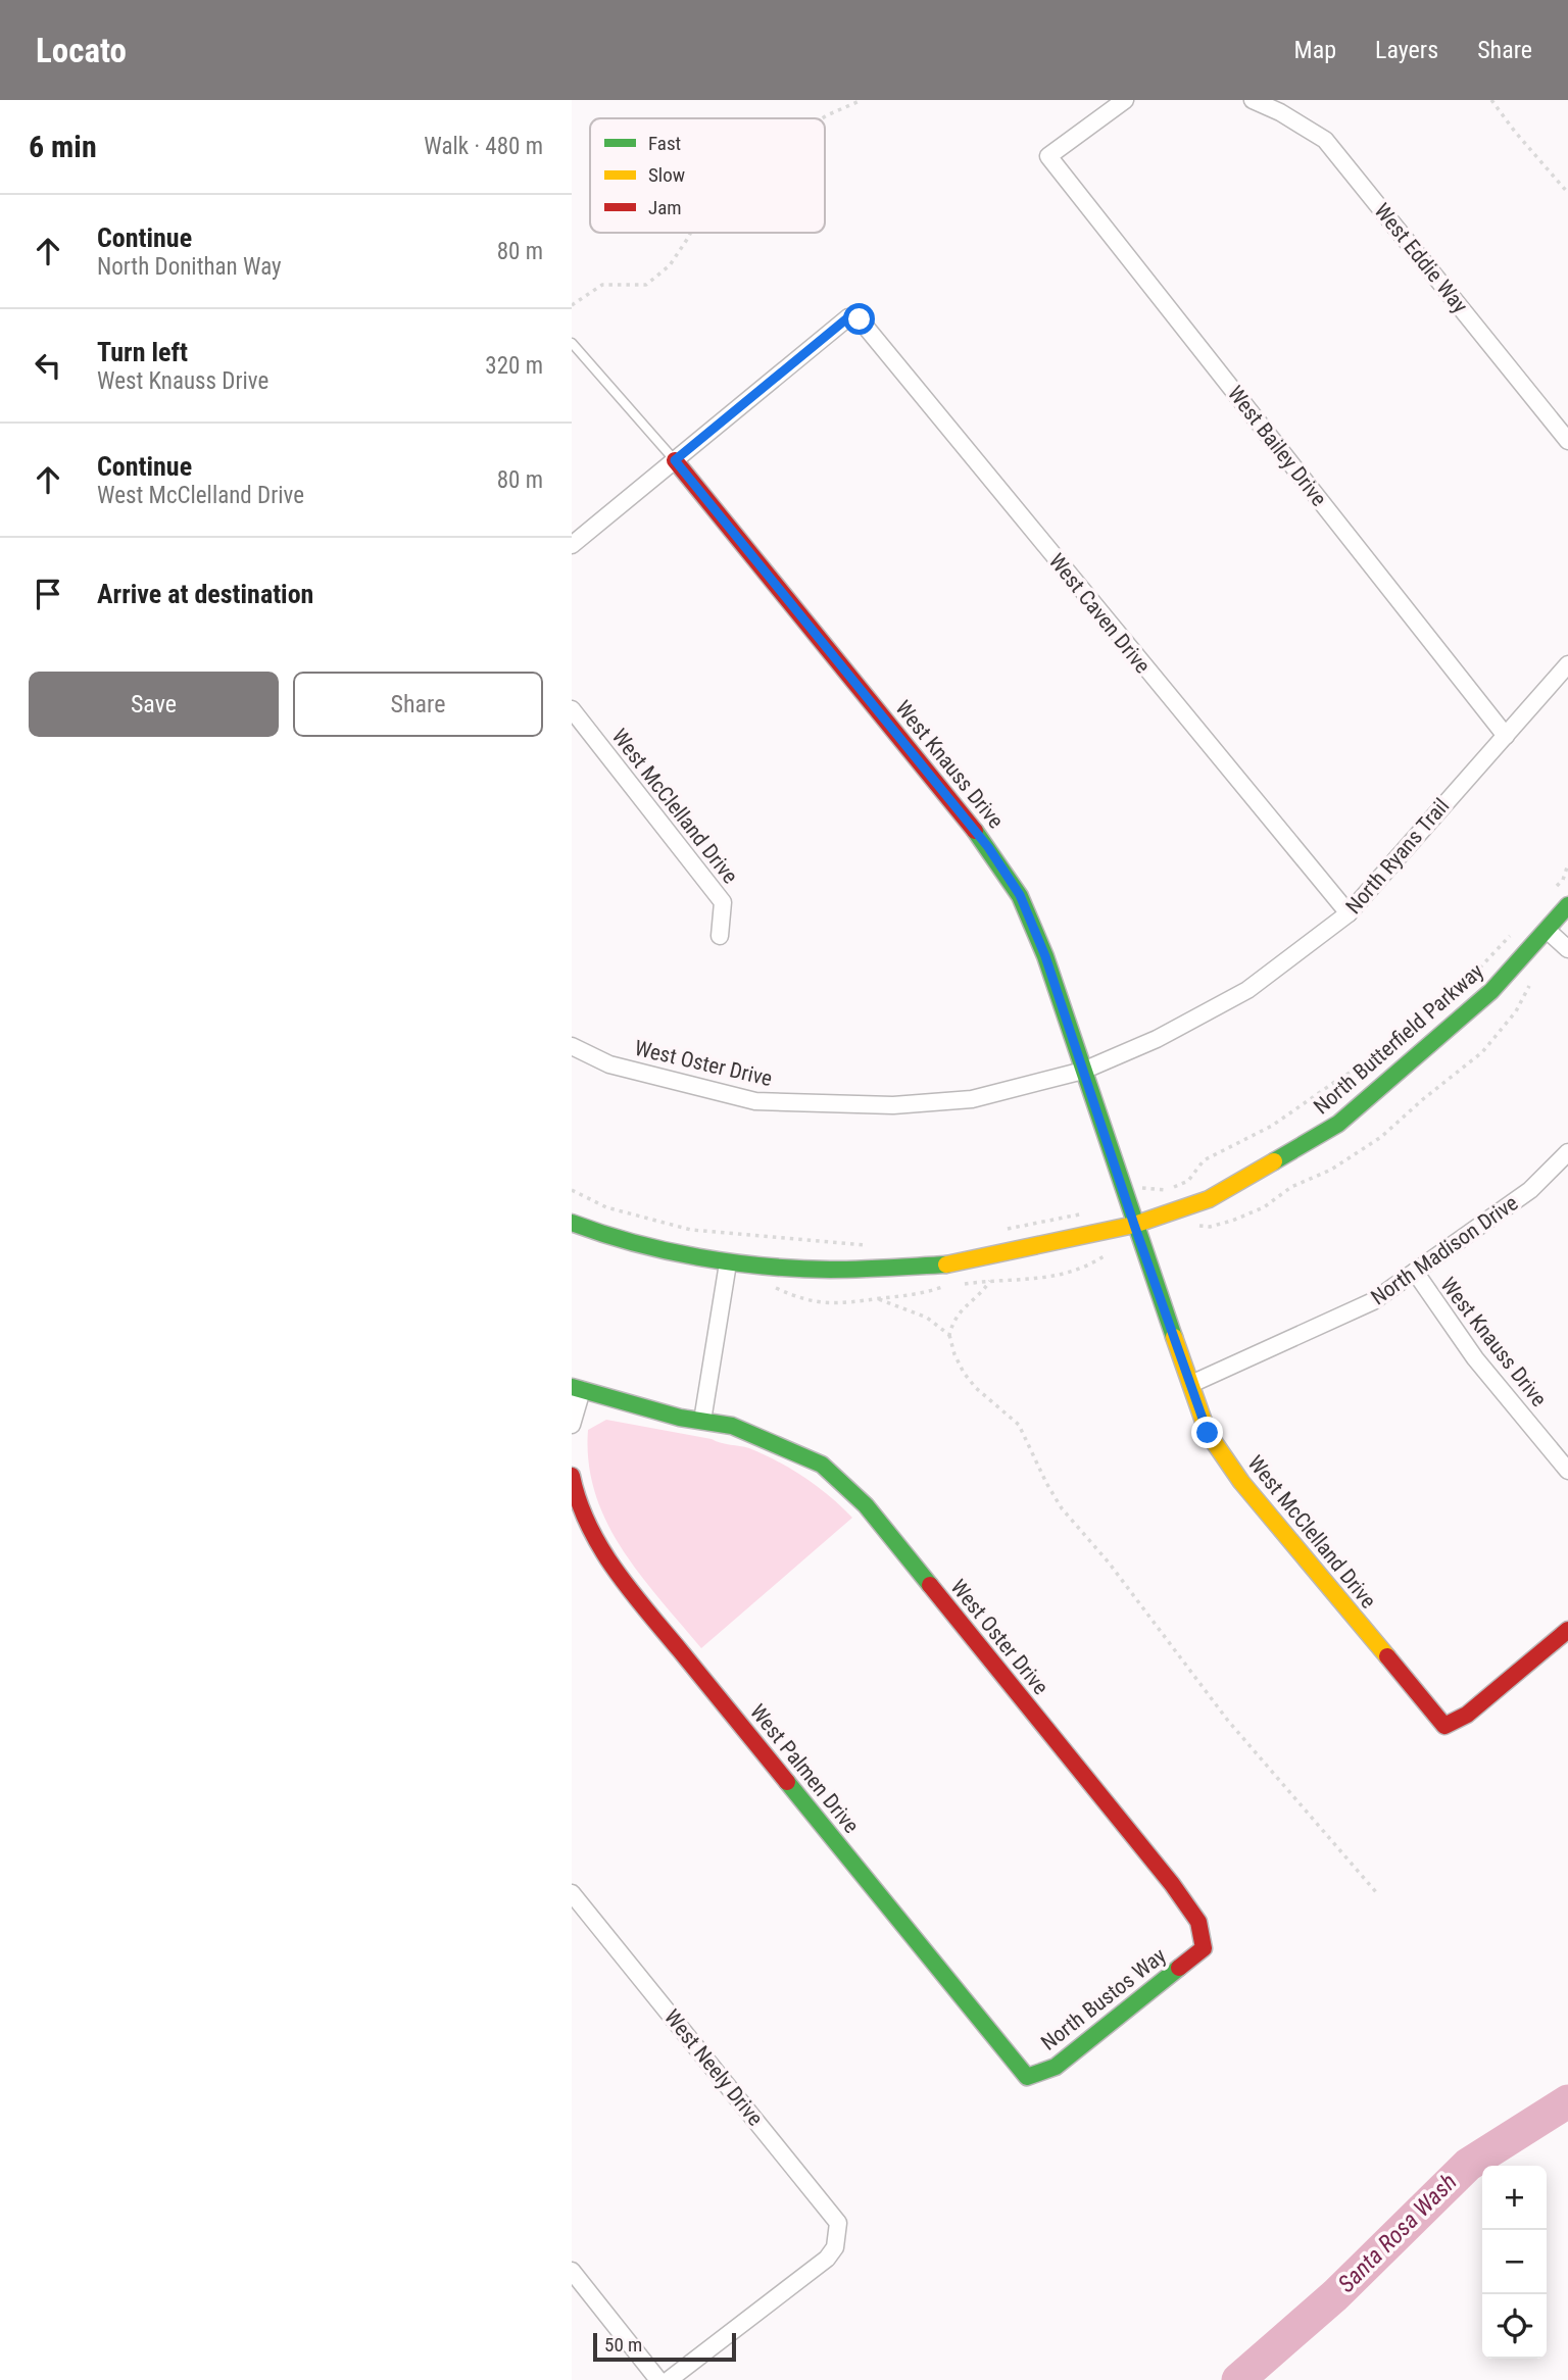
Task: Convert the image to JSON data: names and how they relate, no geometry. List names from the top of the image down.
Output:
{
  "streets": {
    "street": [
      "West Eddie Way",
      "West Bailey Drive",
      "West Caven Drive",
      "West Knauss Drive",
      "West McClelland Drive",
      "North Ryans Trail",
      "North Butterfield Parkway",
      "West Oster Drive",
      "North Madison Drive",
      "West Palmen Drive",
      "North Bustos Way",
      "West Neely Drive"
    ]
  },
  "crossings": [
    ["West Bailey Drive", "North Ryans Trail"],
    ["West Caven Drive", "West Knauss Drive"],
    ["West Caven Drive", "North Ryans Trail"],
    ["West Knauss Drive", "West McClelland Drive"],
    ["West Knauss Drive", "North Ryans Trail"],
    ["West Knauss Drive", "North Butterfield Parkway"],
    ["West Knauss Drive", "West Oster Drive"],
    ["West Knauss Drive", "North Madison Drive"],
    ["West McClelland Drive", "North Butterfield Parkway"],
    ["West McClelland Drive", "North Madison Drive"],
    ["North Ryans Trail", "West Oster Drive"],
    ["West Oster Drive", "North Bustos Way"],
    ["West Palmen Drive", "North Bustos Way"]
  ],
  "water": ["Santa Rosa Wash"],
  "legend": ["Fast", "Slow", "Jam"],
  "scale_bar": "50 m",
  "page": {
    "header": "Locato",
    "nav": ["Map", "Layers", "Share"],
    "heading": ["6 min", "Walk · 480 m"],
    "list": [
      ["Continue", "North Donithan Way", "80 m"],
      ["Turn left", "West Knauss Drive", "320 m"],
      ["Continue", "West McClelland Drive", "80 m"],
      "Arrive at destination"
    ],
    "buttons": ["Save", "Share"],
    "map_buttons": ["+", "−"],
    "scale": "50 m"
  }
}
